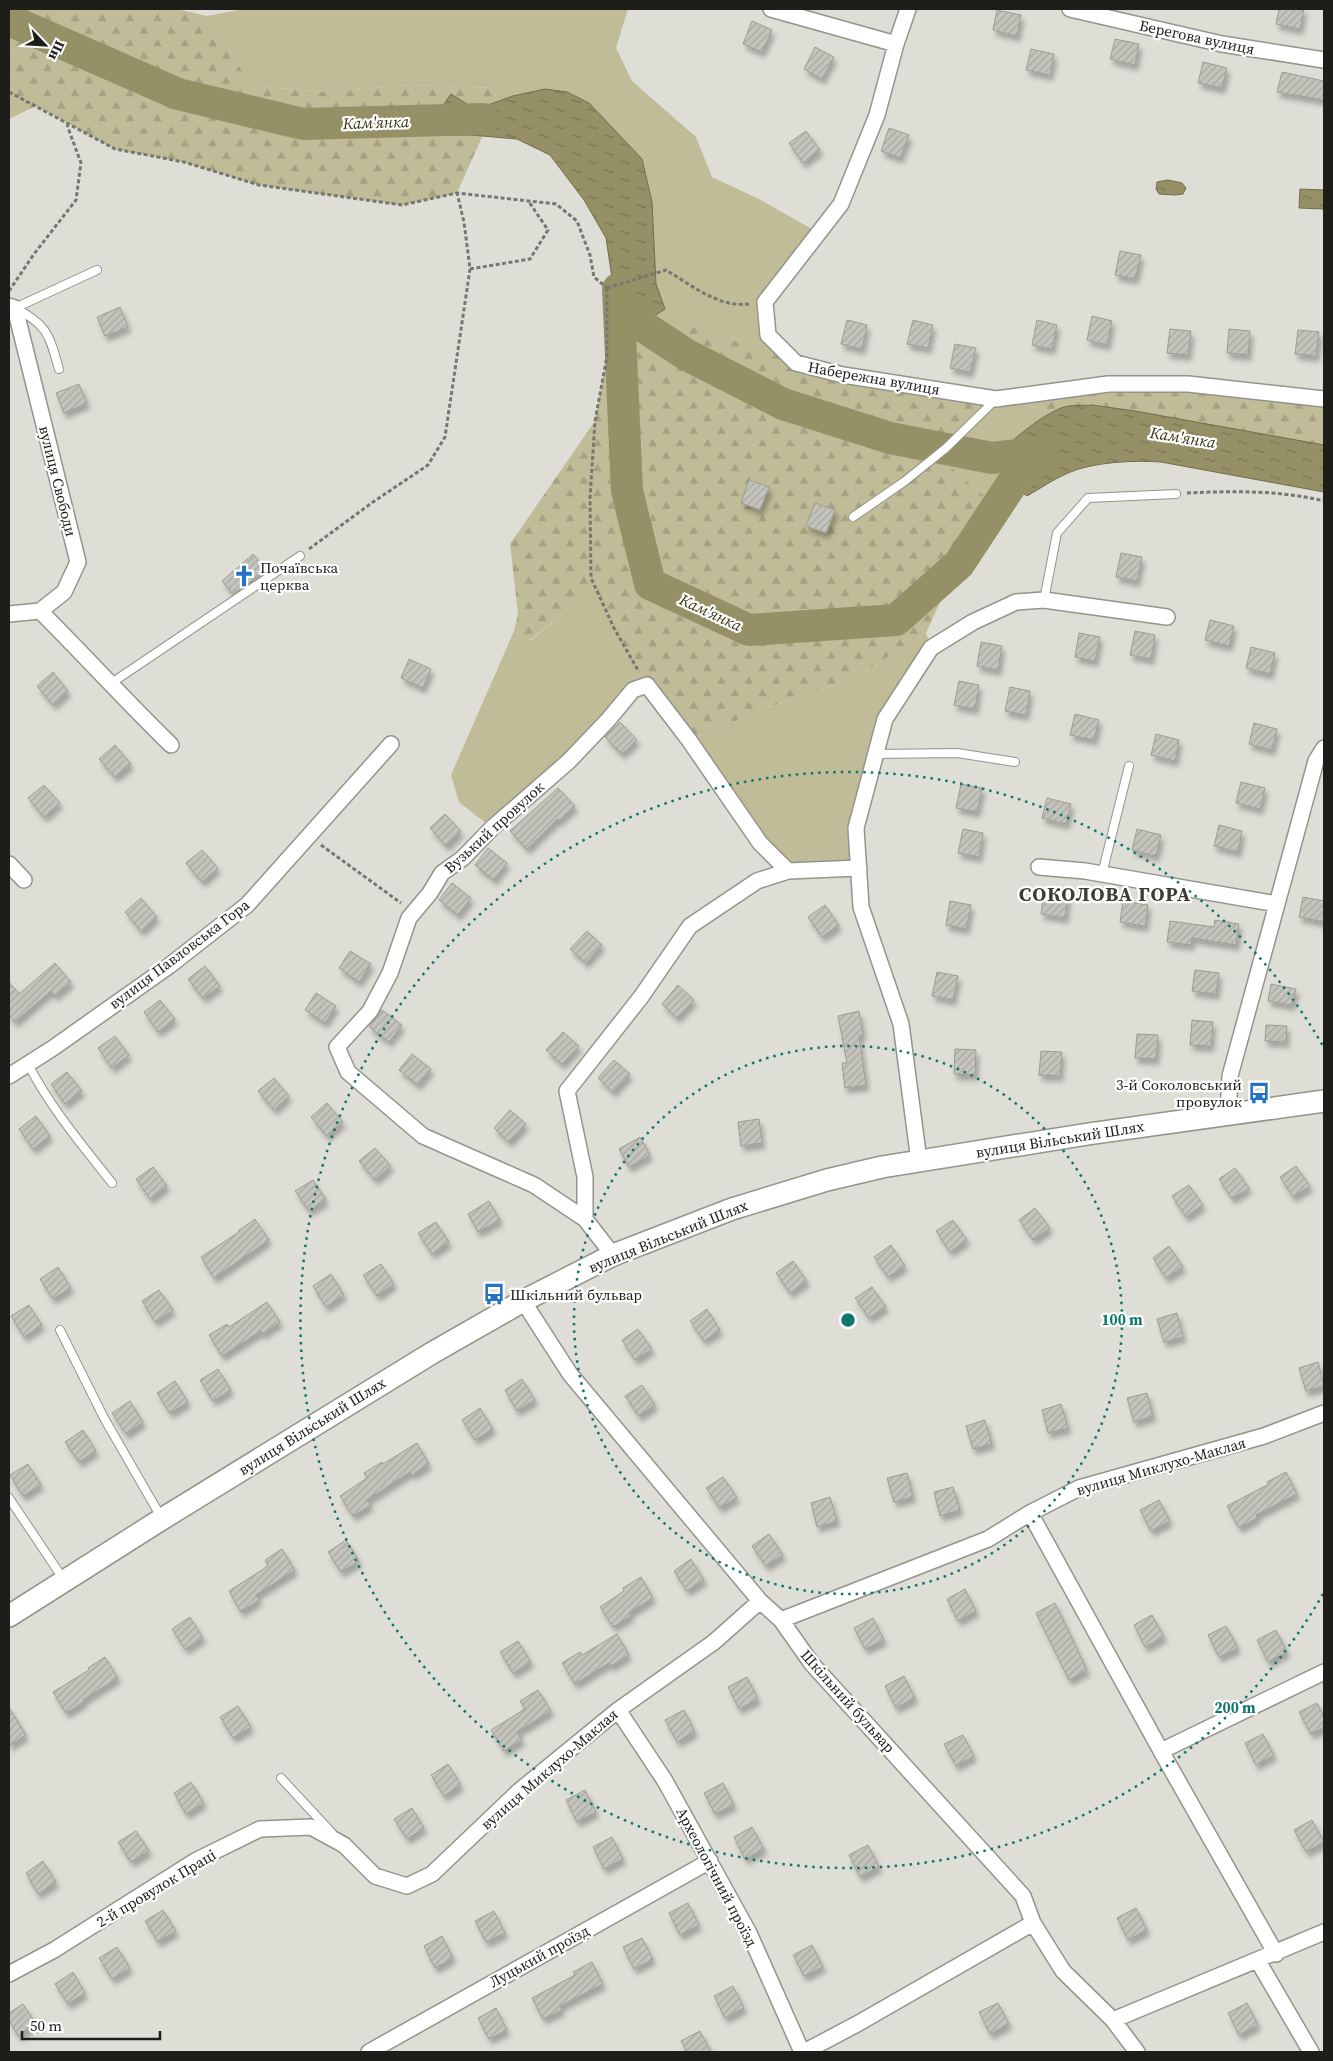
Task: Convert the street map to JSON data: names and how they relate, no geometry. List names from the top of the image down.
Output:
{
  "streets": {
    "street": [
      "Берегова вулиця",
      "Набережна вулиця",
      "вулиця Свободи",
      "Вузький провулок",
      "вулиця Павловська Гора",
      "вулиця Вільський Шлях",
      "вулиця Миклухо-Маклая",
      "Шкільний бульвар",
      "Археологічний проїзд",
      "2-й провулок Праці",
      "Луцький проїзд"
    ]
  },
  "crossings": [
    ["Вузький провулок", "вулиця Вільський Шлях"],
    ["вулиця Вільський Шлях", "Шкільний бульвар"],
    ["вулиця Миклухо-Маклая", "Шкільний бульвар"],
    ["вулиця Миклухо-Маклая", "Археологічний проїзд"],
    ["вулиця Миклухо-Маклая", "2-й провулок Праці"],
    ["Археологічний проїзд", "Луцький проїзд"]
  ],
  "districts": ["СОКОЛОВА ГОРА"],
  "water": ["Кам'янка"],
  "places": {
    "church": ["Почаївська церква"],
    "bus stop": ["3-й Соколовський провулок", "Шкільний бульвар"]
  },
  "scale_bar": "50 m",
  "north": "bottom right",
  "rings": ["100 m", "200 m"]
}
